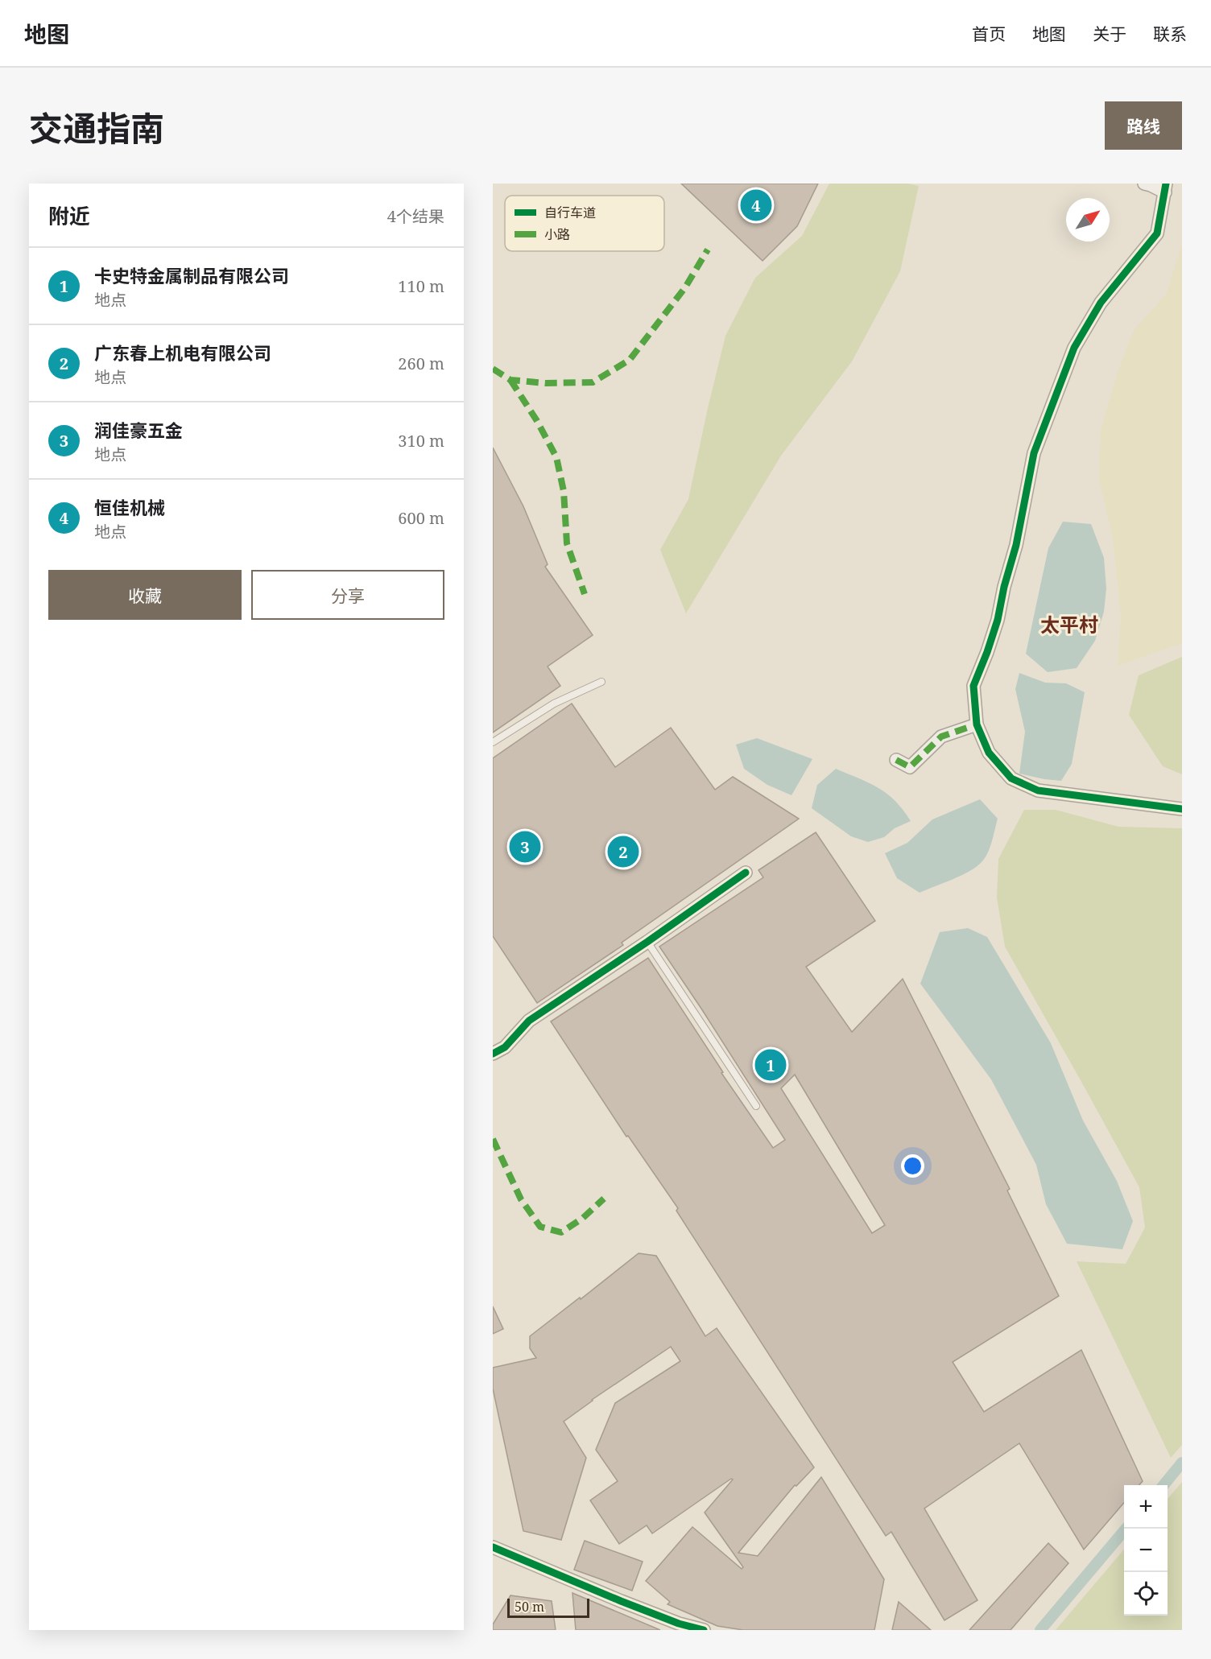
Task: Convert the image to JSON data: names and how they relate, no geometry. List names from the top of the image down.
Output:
{
  "districts": ["太平村"],
  "legend": ["自行车道", "小路"],
  "scale_bar": "50 m",
  "north": "top right",
  "page": {
    "header": "地图",
    "nav": [
      "首页",
      "地图",
      "关于",
      "联系"
    ],
    "title": "交通指南",
    "buttons": [
      "路线",
      ["收藏", "分享"]
    ],
    "heading": ["附近", "4个结果"],
    "pins": [
      "4",
      "3",
      "2",
      "1"
    ],
    "list": [
      {
        "mark": "1",
        "name": "卡史特金属制品有限公司",
        "note": "地点",
        "value": "110 m"
      },
      {
        "mark": "2",
        "name": "广东春上机电有限公司",
        "note": "地点",
        "value": "260 m"
      },
      {
        "mark": "3",
        "name": "润佳豪五金",
        "note": "地点",
        "value": "310 m"
      },
      {
        "mark": "4",
        "name": "恒佳机械",
        "note": "地点",
        "value": "600 m"
      }
    ],
    "map_buttons": ["+", "−"],
    "scale": "50 m"
  }
}
